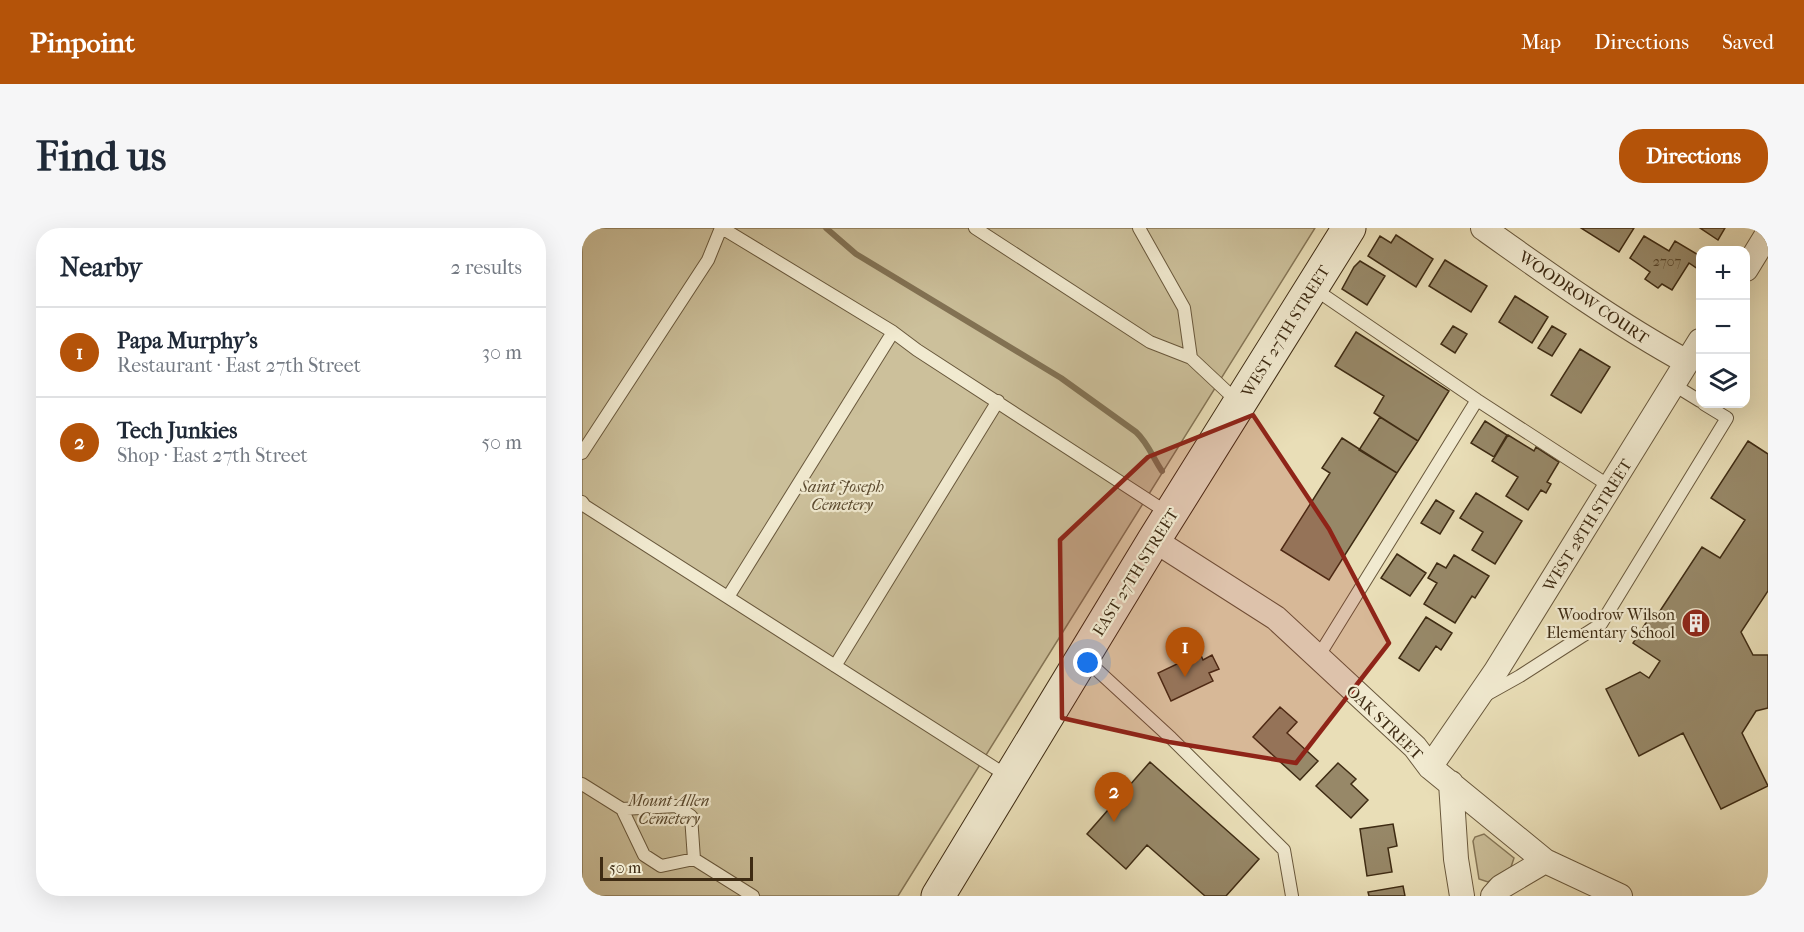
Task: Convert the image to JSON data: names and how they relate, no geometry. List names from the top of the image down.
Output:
{
  "streets": {
    "main road": ["WEST 27TH STREET", "EAST 27TH STREET"],
    "street": ["WOODROW COURT", "WEST 28TH STREET", "OAK STREET"]
  },
  "crossings": [
    ["WOODROW COURT", "WEST 28TH STREET"],
    ["WEST 27TH STREET", "EAST 27TH STREET"],
    ["WEST 28TH STREET", "OAK STREET"],
    ["EAST 27TH STREET", "OAK STREET"]
  ],
  "parks": ["Saint Joseph Cemetery", "Mount Allen Cemetery"],
  "places": {
    "building": ["Woodrow Wilson Elementary School"]
  },
  "house_numbers": ["2707"],
  "scale_bar": "50 m",
  "page": {
    "header": "Pinpoint",
    "nav": ["Map", "Directions", "Saved"],
    "buttons": "Directions",
    "title": "Find us",
    "heading": ["Nearby", "2 results"],
    "map_buttons": ["+", "−"],
    "list": [
      {
        "mark": "1",
        "name": "Papa Murphy's",
        "note": "Restaurant · East 27th Street",
        "value": "30 m"
      },
      {
        "mark": "2",
        "name": "Tech Junkies",
        "note": "Shop · East 27th Street",
        "value": "50 m"
      }
    ],
    "pins": ["1", "2"],
    "scale": "50 m"
  }
}
